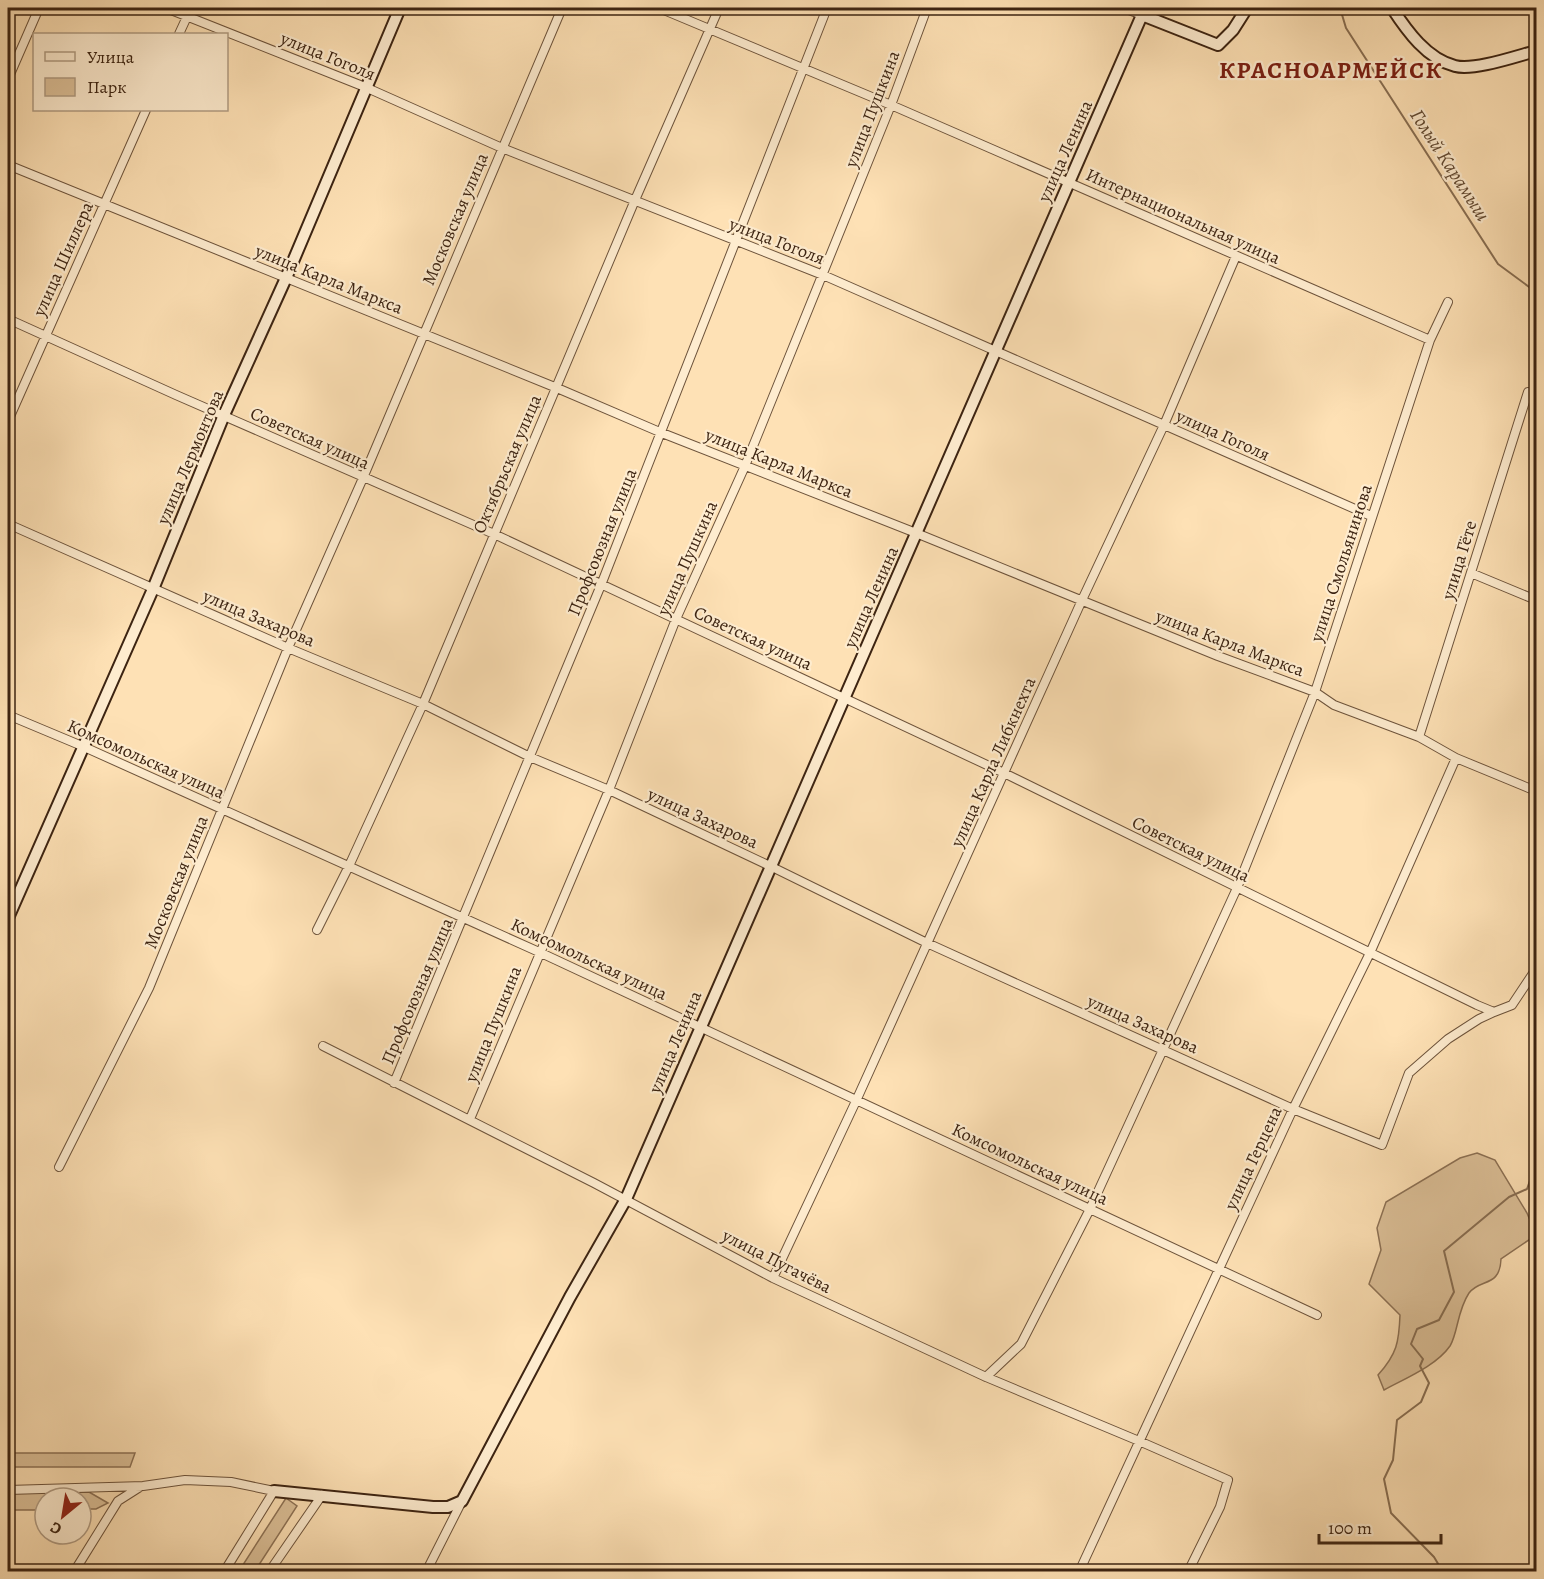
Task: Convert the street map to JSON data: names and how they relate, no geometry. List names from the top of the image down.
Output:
{
  "streets": {
    "street": [
      "улица Гоголя",
      "улица Пушкина",
      "улица Ленина",
      "Интернациональная улица",
      "Московская улица",
      "улица Шиллера",
      "улица Карла Маркса",
      "Советская улица",
      "улица Лермонтова",
      "Октябрьская улица",
      "Профсоюзная улица",
      "улица Гёте",
      "улица Смольянинова",
      "улица Захарова",
      "Комсомольская улица",
      "улица Карла Либкнехта",
      "улица Герцена",
      "улица Пугачёва"
    ]
  },
  "crossings": [
    ["улица Гоголя", "улица Пушкина"],
    ["улица Гоголя", "улица Ленина"],
    ["улица Гоголя", "Московская улица"],
    ["улица Гоголя", "улица Лермонтова"],
    ["улица Гоголя", "Октябрьская улица"],
    ["улица Гоголя", "Профсоюзная улица"],
    ["улица Гоголя", "улица Смольянинова"],
    ["улица Гоголя", "улица Карла Либкнехта"],
    ["улица Пушкина", "Интернациональная улица"],
    ["улица Пушкина", "улица Карла Маркса"],
    ["улица Пушкина", "Советская улица"],
    ["улица Пушкина", "улица Захарова"],
    ["улица Пушкина", "Комсомольская улица"],
    ["улица Пушкина", "улица Пугачёва"],
    ["улица Ленина", "Интернациональная улица"],
    ["улица Ленина", "улица Карла Маркса"],
    ["улица Ленина", "Советская улица"],
    ["улица Ленина", "улица Захарова"],
    ["улица Ленина", "Комсомольская улица"],
    ["улица Ленина", "улица Пугачёва"],
    ["Интернациональная улица", "Октябрьская улица"],
    ["Интернациональная улица", "Профсоюзная улица"],
    ["Интернациональная улица", "улица Смольянинова"],
    ["Интернациональная улица", "улица Карла Либкнехта"],
    ["Московская улица", "улица Карла Маркса"],
    ["Московская улица", "Советская улица"],
    ["Московская улица", "улица Захарова"],
    ["Московская улица", "Комсомольская улица"],
    ["улица Шиллера", "улица Карла Маркса"],
    ["улица Шиллера", "Советская улица"],
    ["улица Карла Маркса", "улица Лермонтова"],
    ["улица Карла Маркса", "Октябрьская улица"],
    ["улица Карла Маркса", "Профсоюзная улица"],
    ["улица Карла Маркса", "улица Гёте"],
    ["улица Карла Маркса", "улица Смольянинова"],
    ["улица Карла Маркса", "улица Карла Либкнехта"],
    ["улица Карла Маркса", "улица Герцена"],
    ["Советская улица", "улица Лермонтова"],
    ["Советская улица", "Октябрьская улица"],
    ["Советская улица", "Профсоюзная улица"],
    ["Советская улица", "улица Смольянинова"],
    ["Советская улица", "улица Захарова"],
    ["Советская улица", "улица Карла Либкнехта"],
    ["Советская улица", "улица Герцена"],
    ["улица Лермонтова", "улица Захарова"],
    ["улица Лермонтова", "Комсомольская улица"],
    ["Октябрьская улица", "улица Захарова"],
    ["Октябрьская улица", "Комсомольская улица"],
    ["Профсоюзная улица", "улица Захарова"],
    ["Профсоюзная улица", "Комсомольская улица"],
    ["Профсоюзная улица", "улица Пугачёва"],
    ["улица Смольянинова", "улица Захарова"],
    ["улица Смольянинова", "Комсомольская улица"],
    ["улица Смольянинова", "улица Пугачёва"],
    ["улица Захарова", "улица Карла Либкнехта"],
    ["улица Захарова", "улица Герцена"],
    ["Комсомольская улица", "улица Карла Либкнехта"],
    ["Комсомольская улица", "улица Герцена"],
    ["улица Карла Либкнехта", "улица Пугачёва"],
    ["улица Герцена", "улица Пугачёва"]
  ],
  "districts": ["КРАСНОАРМЕЙСК"],
  "water": ["Голый Карамыш"],
  "legend": ["Улица", "Парк"],
  "scale_bar": "100 m",
  "north": "bottom left"
}
